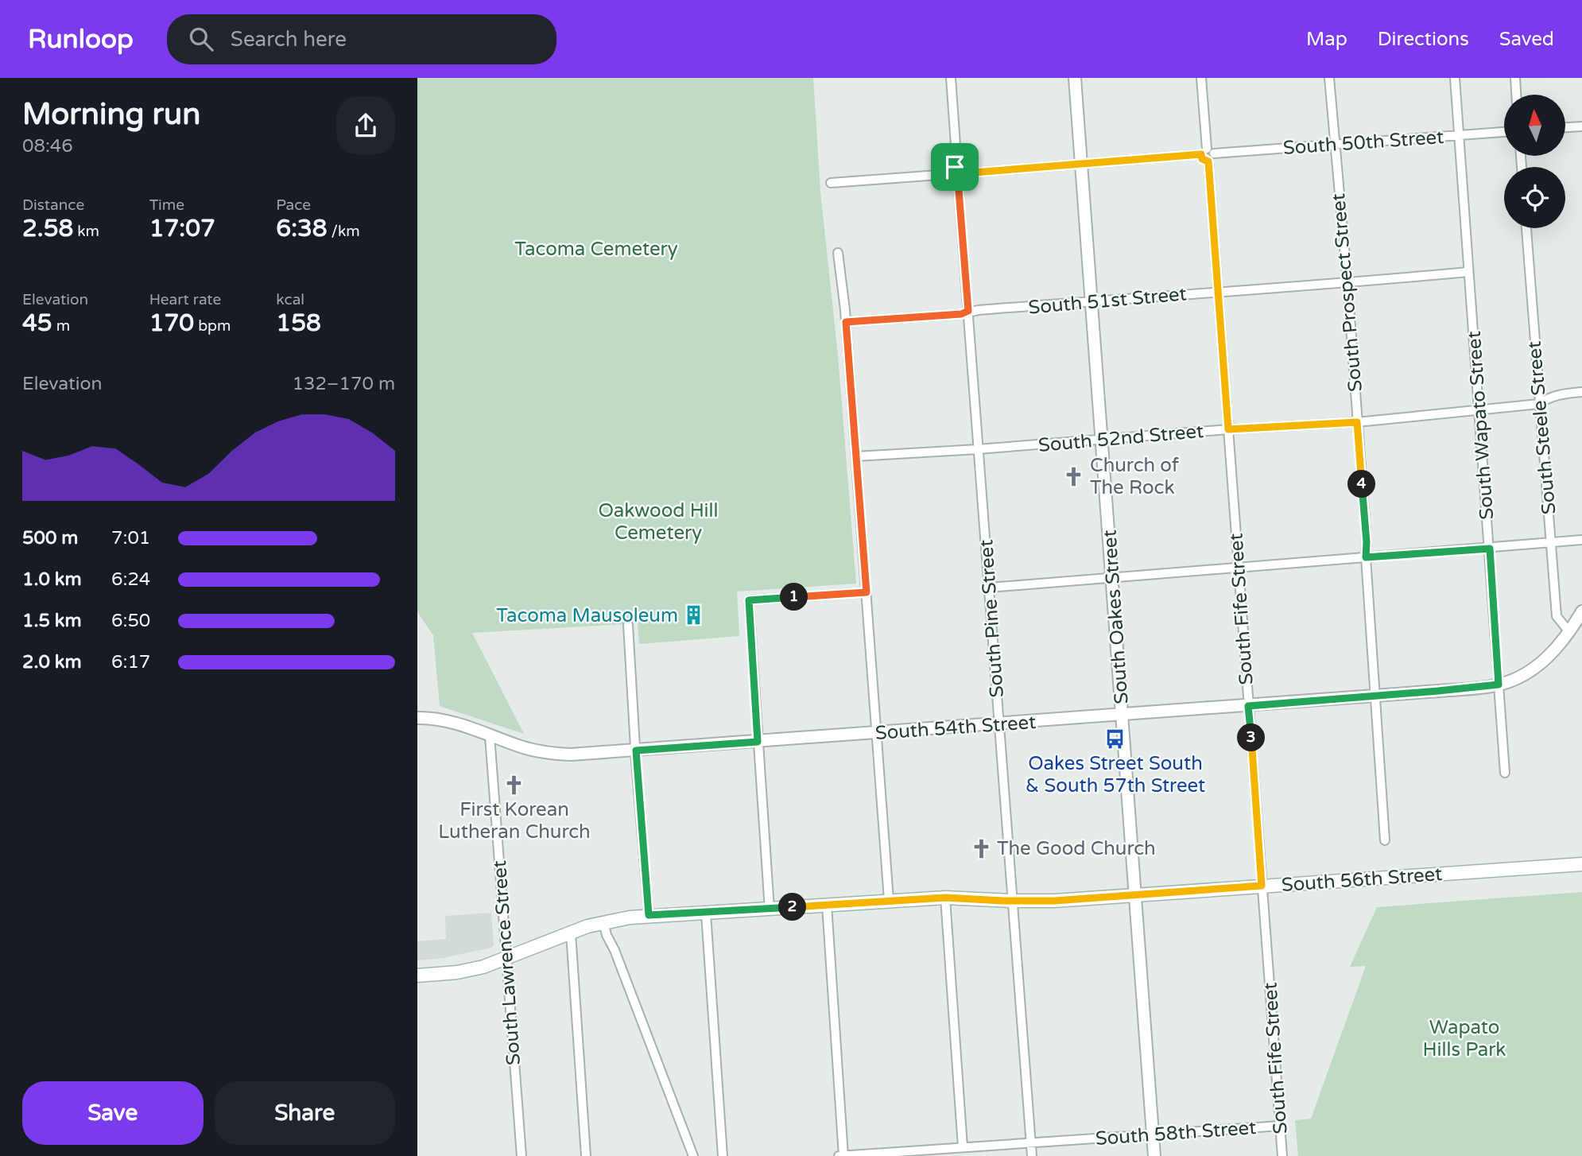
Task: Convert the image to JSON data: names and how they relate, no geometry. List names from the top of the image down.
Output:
{
  "streets": {
    "main road": ["South 56th Street"],
    "street": [
      "South 50th Street",
      "South Prospect Street",
      "South 51st Street",
      "South Wapato Street",
      "South Steele Street",
      "South 52nd Street",
      "South Fife Street",
      "South Oakes Street",
      "South Pine Street",
      "South 54th Street",
      "South Lawrence Street",
      "South 58th Street"
    ]
  },
  "crossings": [
    ["South 50th Street", "South Prospect Street"],
    ["South 50th Street", "South Wapato Street"],
    ["South 50th Street", "South Fife Street"],
    ["South 50th Street", "South Oakes Street"],
    ["South 50th Street", "South Pine Street"],
    ["South Prospect Street", "South 51st Street"],
    ["South Prospect Street", "South 52nd Street"],
    ["South Prospect Street", "South 54th Street"],
    ["South 51st Street", "South Wapato Street"],
    ["South 51st Street", "South Fife Street"],
    ["South 51st Street", "South Oakes Street"],
    ["South 51st Street", "South Pine Street"],
    ["South Wapato Street", "South 52nd Street"],
    ["South Wapato Street", "South 54th Street"],
    ["South Steele Street", "South 52nd Street"],
    ["South Steele Street", "South 54th Street"],
    ["South 52nd Street", "South Fife Street"],
    ["South 52nd Street", "South Oakes Street"],
    ["South 52nd Street", "South Pine Street"],
    ["South Fife Street", "South 54th Street"],
    ["South Fife Street", "South 56th Street"],
    ["South Fife Street", "South 58th Street"],
    ["South Oakes Street", "South 54th Street"],
    ["South Oakes Street", "South 56th Street"],
    ["South Oakes Street", "South 58th Street"],
    ["South Pine Street", "South 54th Street"],
    ["South Pine Street", "South 56th Street"],
    ["South Pine Street", "South 58th Street"],
    ["South 54th Street", "South Lawrence Street"],
    ["South 56th Street", "South Lawrence Street"]
  ],
  "parks": ["Tacoma Cemetery", "Oakwood Hill Cemetery", "Wapato Hills Park"],
  "places": {
    "church": ["Church of The Rock", "First Korean Lutheran Church", "The Good Church"],
    "building": ["Tacoma Mausoleum"],
    "bus stop": ["Oakes Street South & South 57th Street"]
  },
  "north": "top",
  "page": {
    "header": "Runloop",
    "search": "Search here",
    "nav": ["Map", "Directions", "Saved"],
    "heading": ["Morning run", "08:46"],
    "stats": [
      ["Distance", "2.58 km"],
      ["Time", "17:07"],
      ["Pace", "6:38 /km"],
      ["Elevation", "45 m"],
      ["Heart rate", "170 bpm"],
      ["kcal", "158"]
    ],
    "chart": ["Elevation", "132–170 m"],
    "pins": [
      "4",
      "1",
      "3",
      "2"
    ],
    "list": [
      {
        "name": "500 m",
        "note": "7:01"
      },
      {
        "name": "1.0 km",
        "note": "6:24"
      },
      {
        "name": "1.5 km",
        "note": "6:50"
      },
      {
        "name": "2.0 km",
        "note": "6:17"
      }
    ],
    "buttons": ["Save", "Share"]
  }
}
